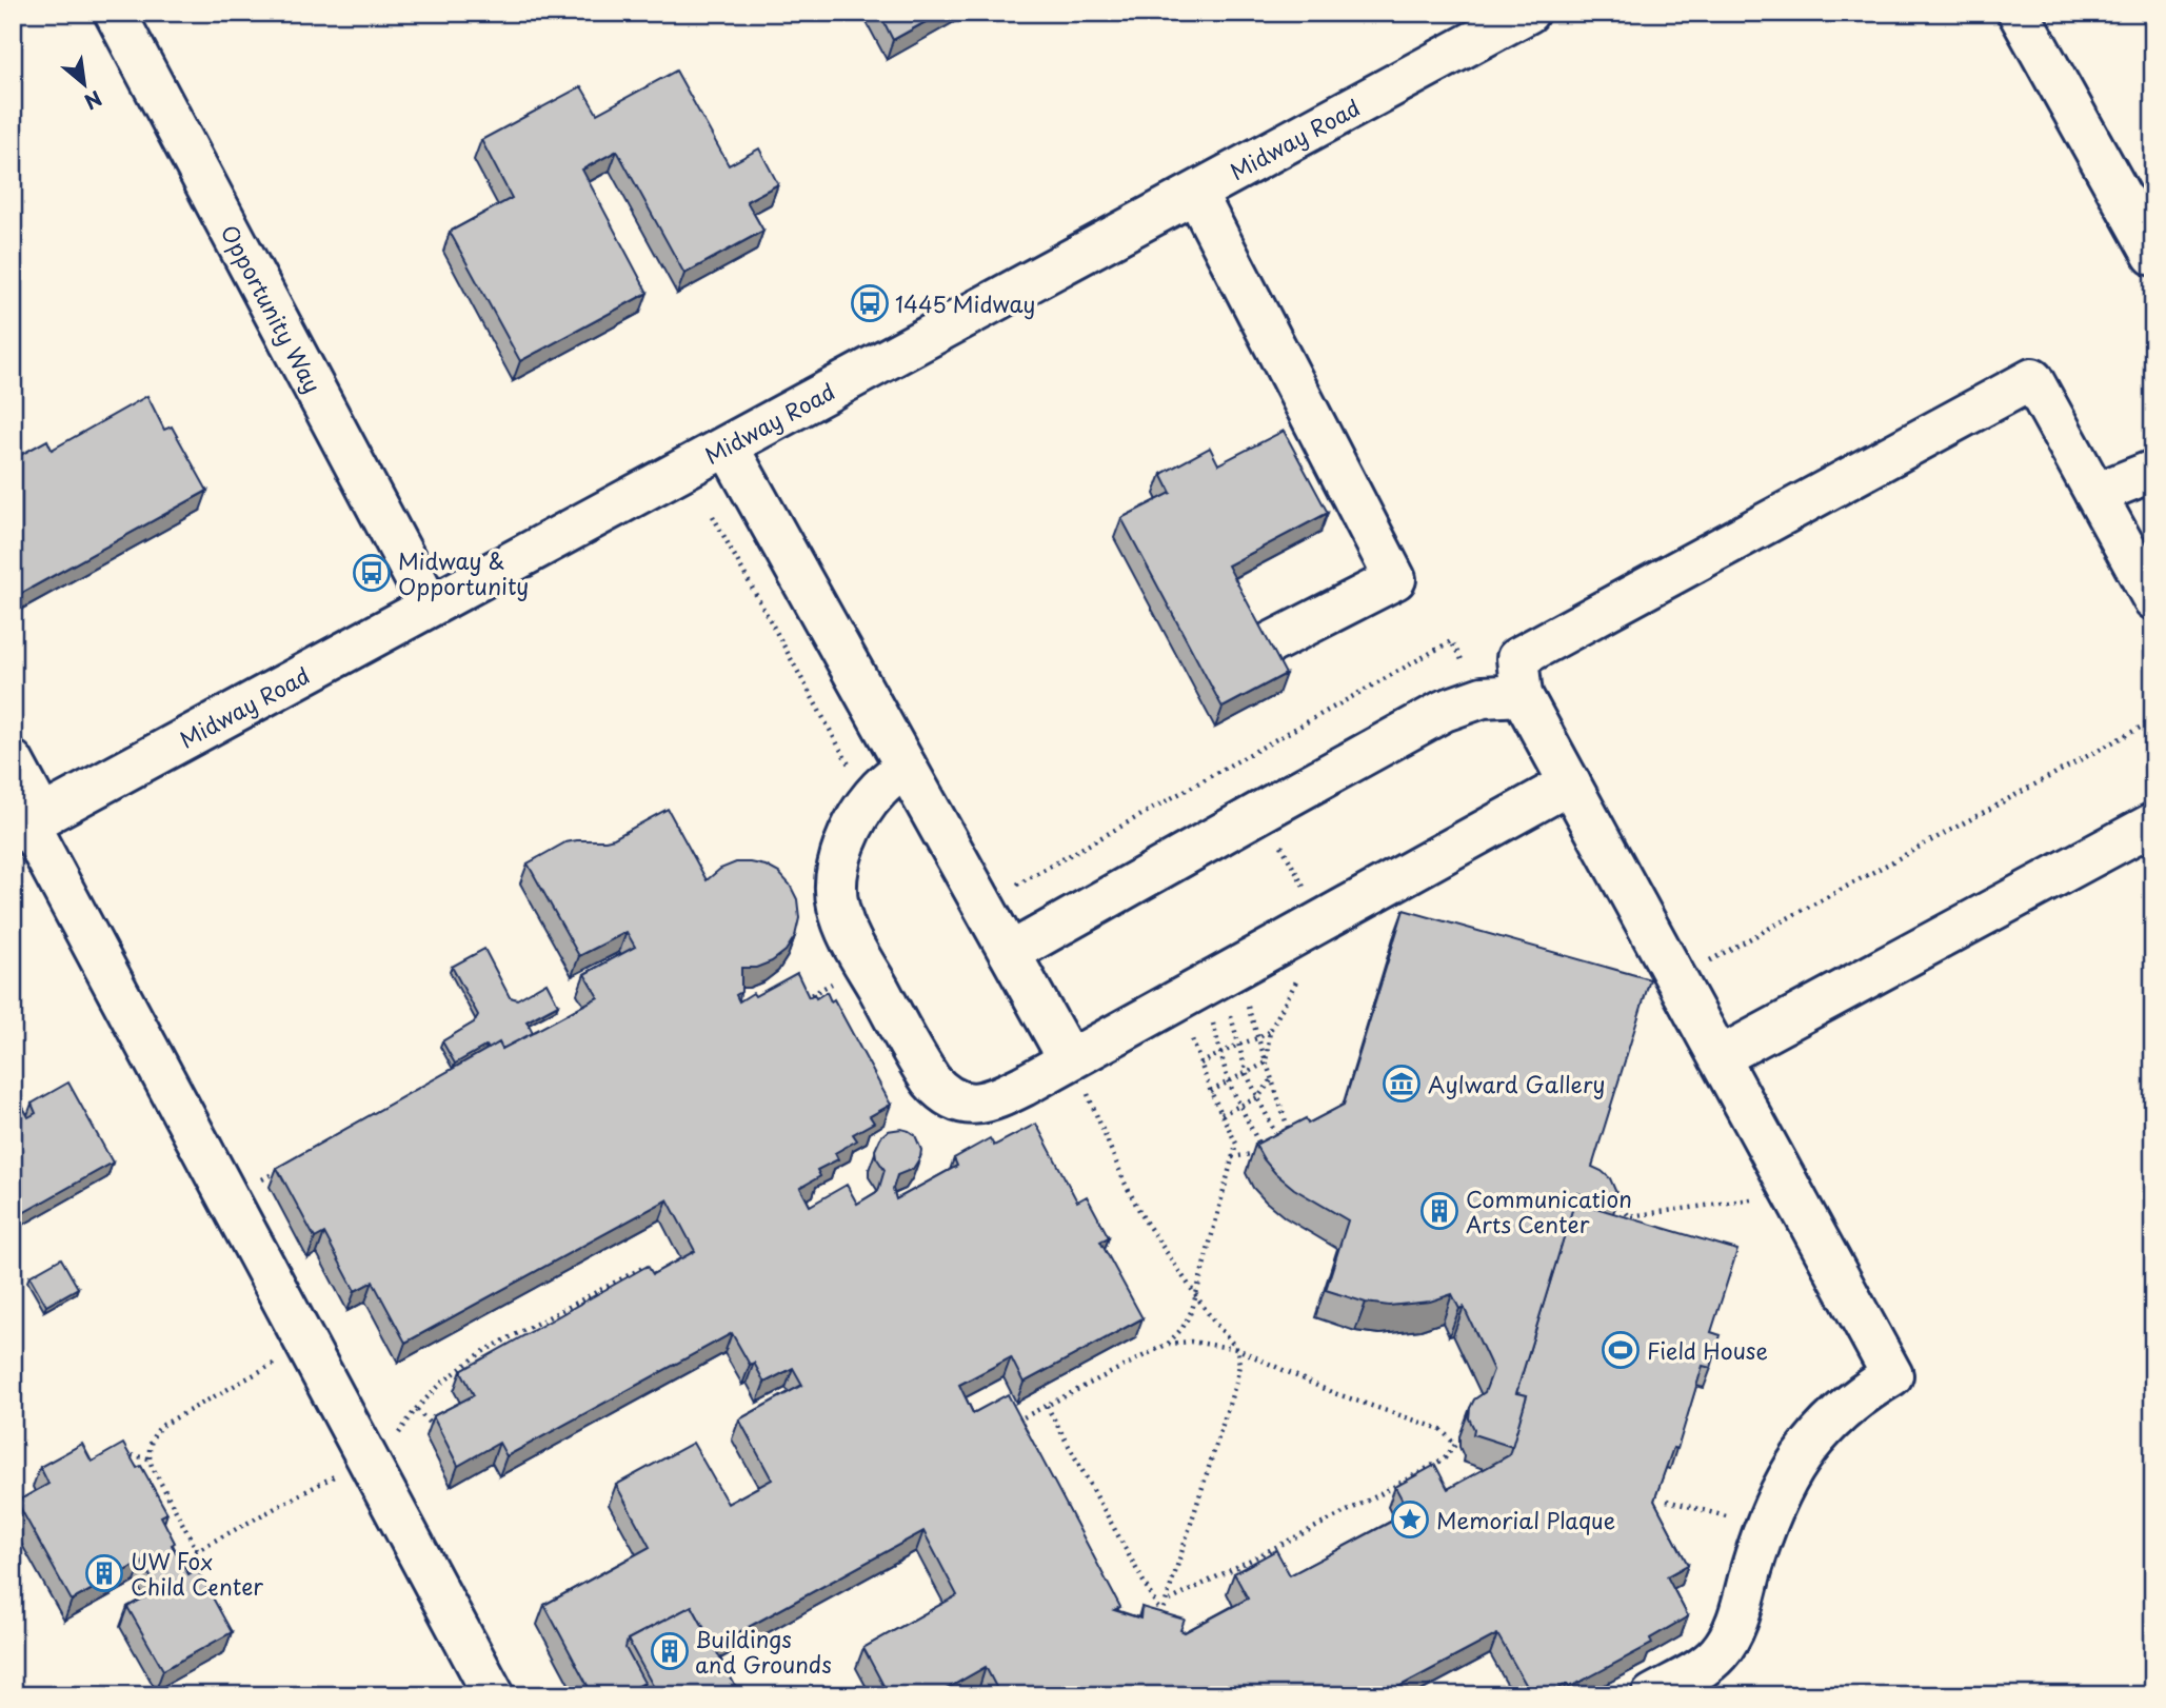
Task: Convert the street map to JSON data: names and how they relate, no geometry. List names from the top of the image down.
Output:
{
  "streets": {
    "main road": ["Midway Road", "Opportunity Way"]
  },
  "crossings": [
    ["Midway Road", "Opportunity Way"]
  ],
  "places": {
    "bus stop": ["1445 Midway", "Midway & Opportunity"],
    "museum": ["Aylward Gallery"],
    "building": ["Communication Arts Center", "UW Fox Child Center", "Buildings and Grounds"],
    "sports": ["Field House"],
    "place": ["Memorial Plaque"]
  },
  "north": "bottom right"
}
